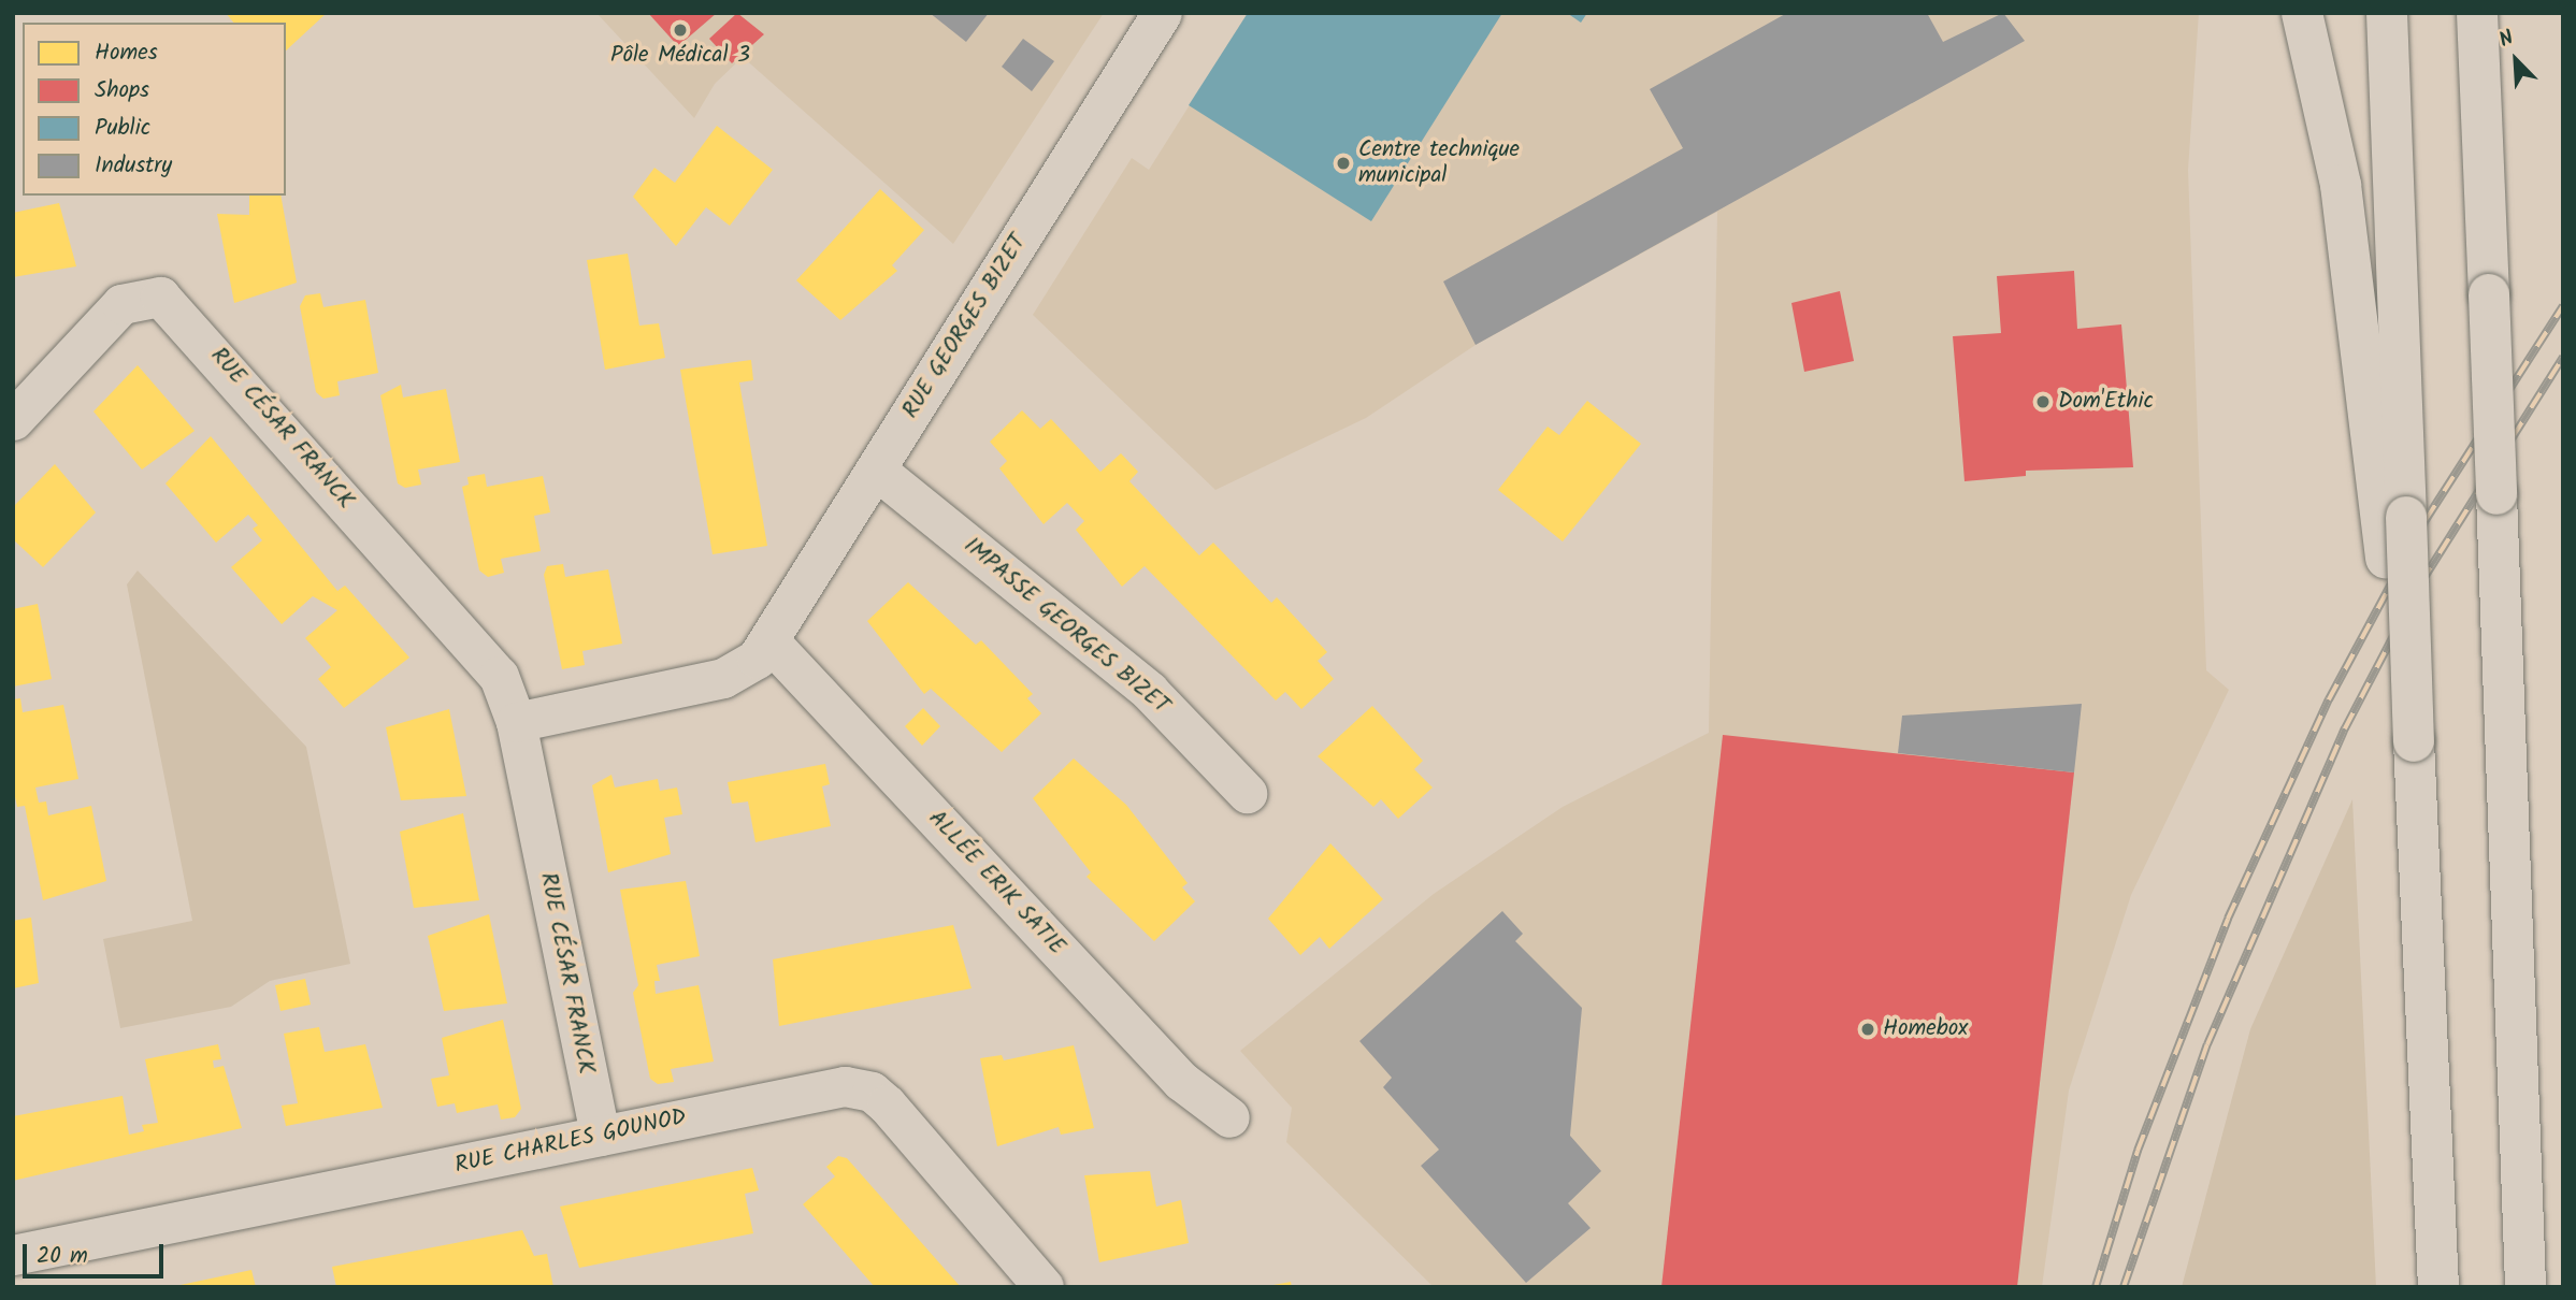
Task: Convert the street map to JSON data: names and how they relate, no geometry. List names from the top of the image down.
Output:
{
  "streets": {
    "street": [
      "RUE GEORGES BIZET",
      "RUE CÉSAR FRANCK",
      "IMPASSE GEORGES BIZET",
      "ALLÉE ERIK SATIE",
      "RUE CHARLES GOUNOD"
    ]
  },
  "crossings": [
    ["RUE GEORGES BIZET", "IMPASSE GEORGES BIZET"],
    ["RUE GEORGES BIZET", "ALLÉE ERIK SATIE"],
    ["RUE CÉSAR FRANCK", "RUE CHARLES GOUNOD"]
  ],
  "places": [
    "Pôle Médical 3",
    "Centre technique municipal",
    "Dom'Ethic",
    "Homebox"
  ],
  "legend": [
    "Homes",
    "Shops",
    "Public",
    "Industry"
  ],
  "scale_bar": "20 m",
  "north": "top left"
}
